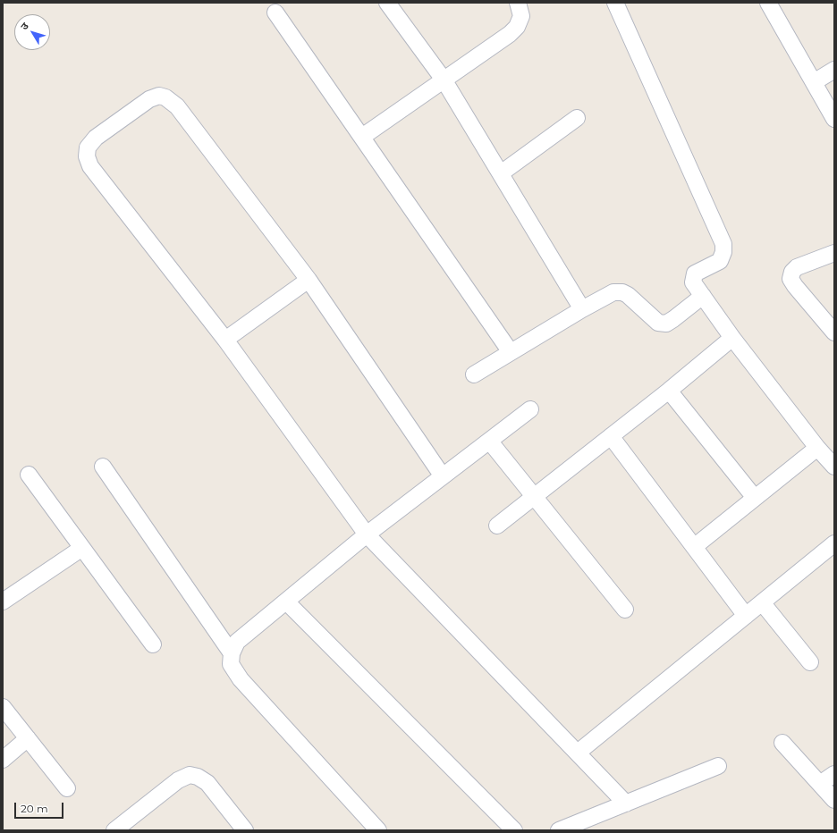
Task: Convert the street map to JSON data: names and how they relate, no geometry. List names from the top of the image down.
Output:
{
  "scale_bar": "20 m",
  "north": "top left"
}
